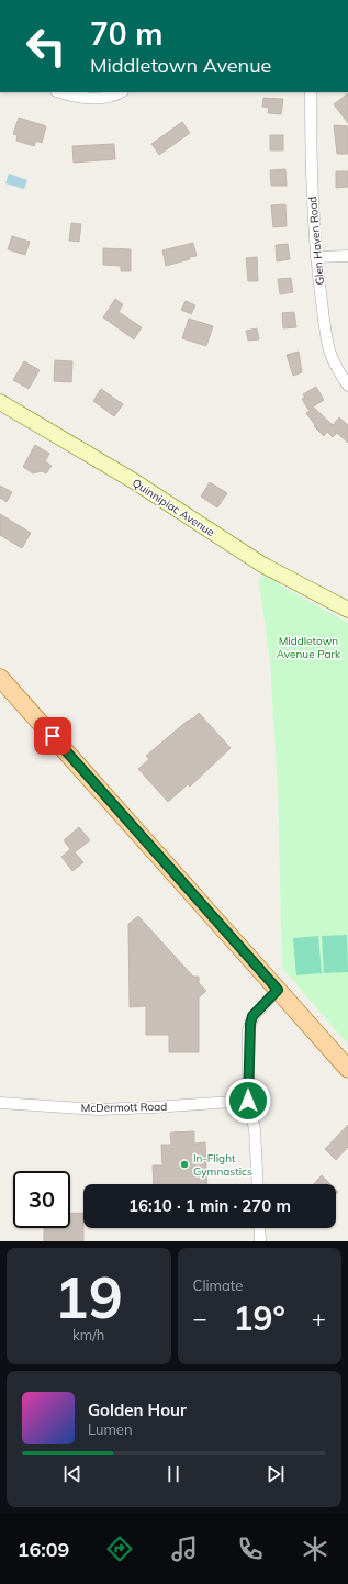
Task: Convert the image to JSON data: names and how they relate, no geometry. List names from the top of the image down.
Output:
{
  "streets": {
    "main road": ["Quinnipiac Avenue"],
    "street": ["Glen Haven Road", "McDermott Road"]
  },
  "parks": ["Middletown Avenue Park"],
  "places": ["In-Flight Gymnastics"],
  "page": {
    "turn": ["70 m", "Middletown Avenue"],
    "limit": "30",
    "trip": "16:10 · 1 min · 270 m",
    "tile": [
      ["19", "km/h"],
      "Climate"
    ],
    "heat": ["−", "19°", "+"],
    "song": ["Golden Hour", "Lumen"],
    "tabs": "16:09"
  }
}
